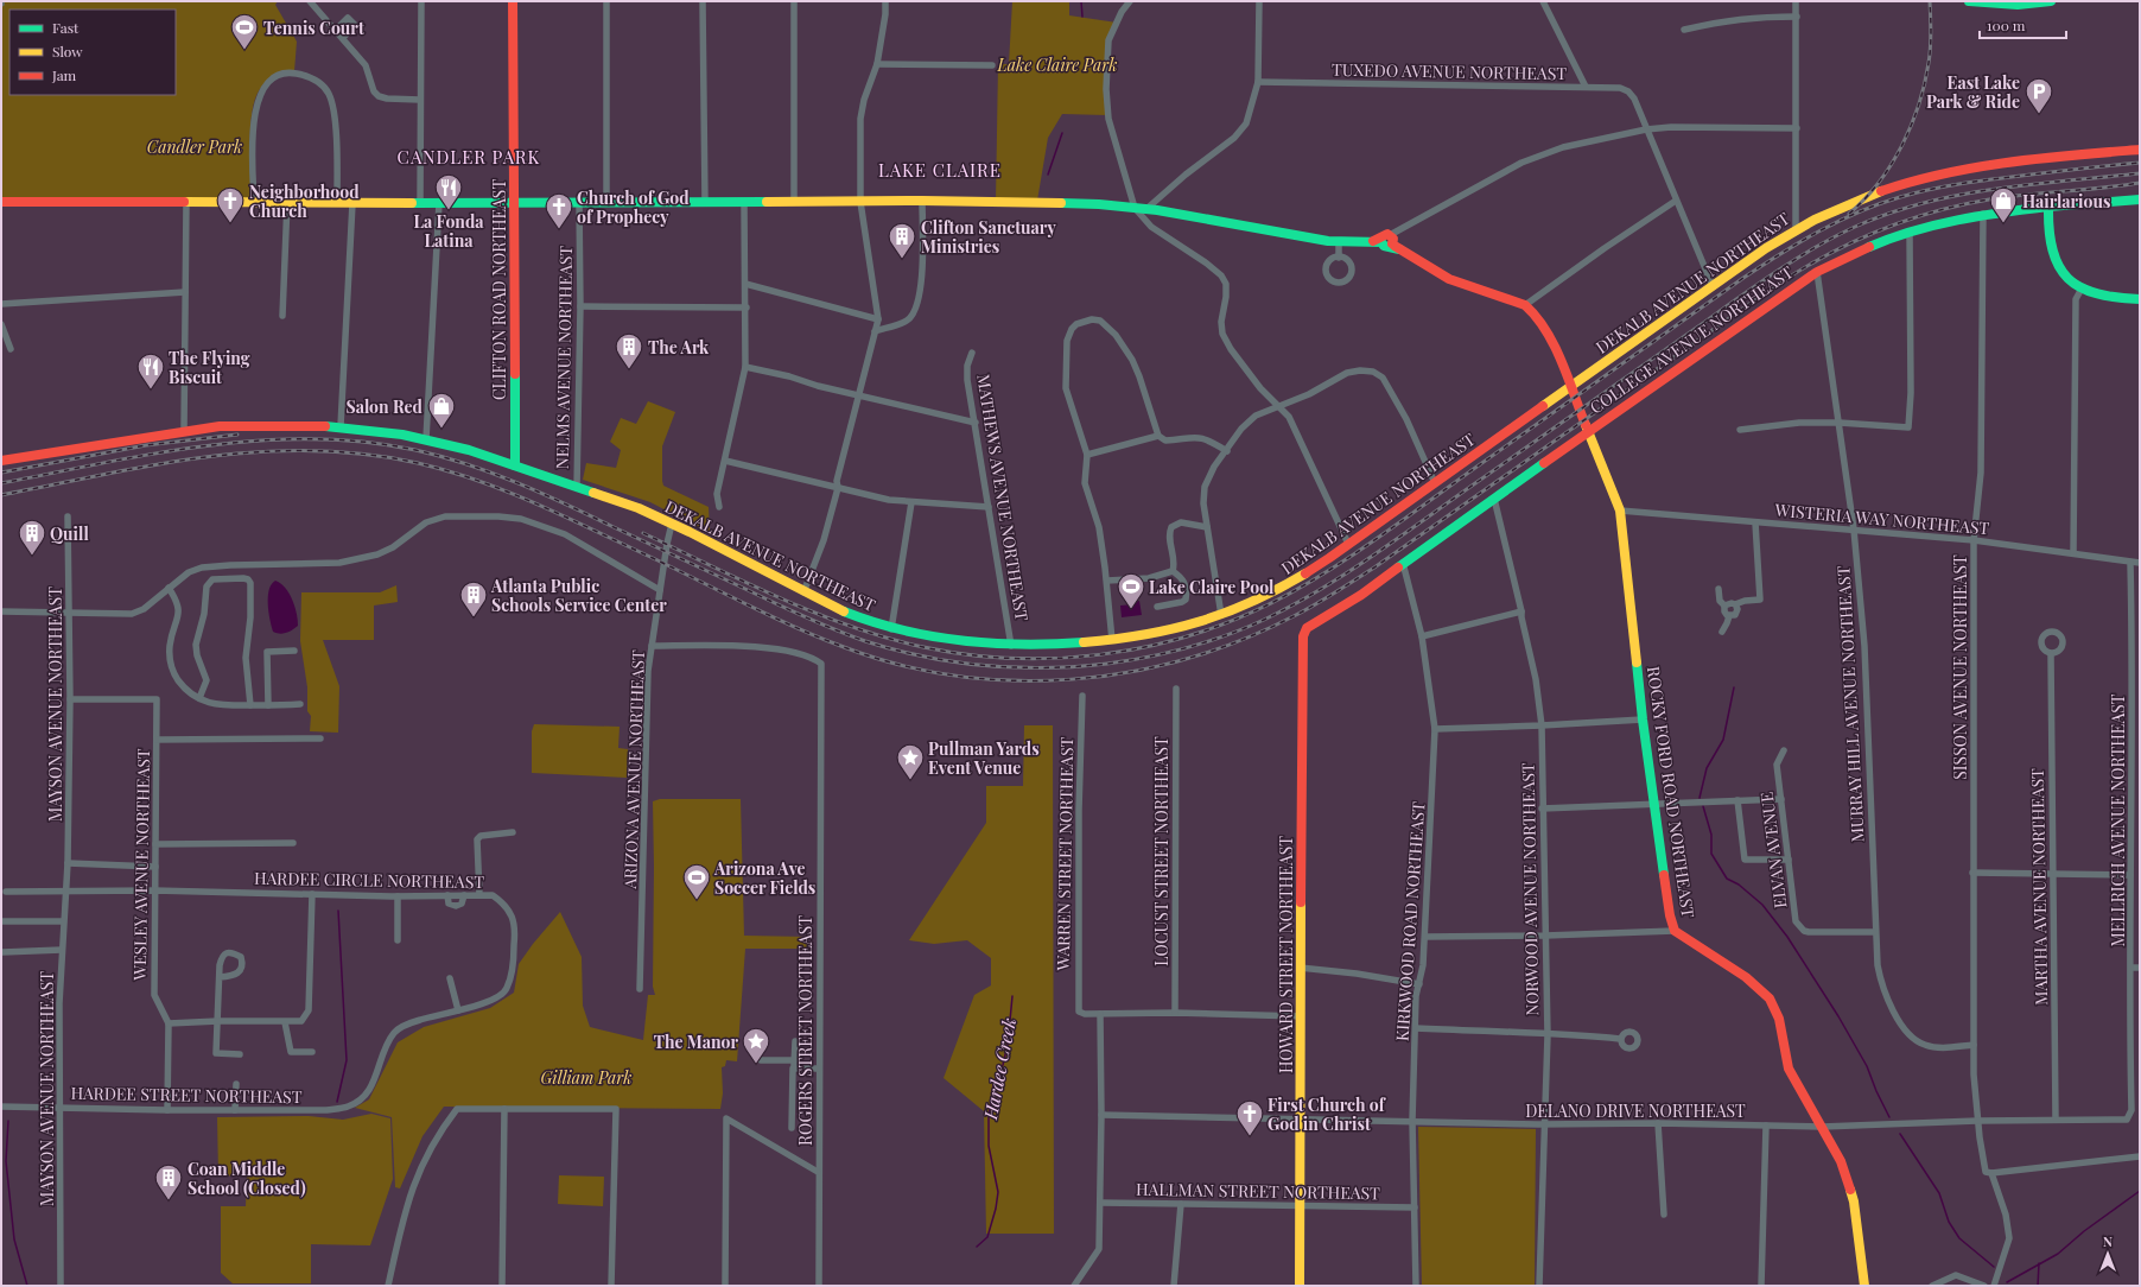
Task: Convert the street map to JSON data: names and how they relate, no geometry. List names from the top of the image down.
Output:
{
  "streets": {
    "street": [
      "TUXEDO AVENUE NORTHEAST",
      "DEKALB AVENUE NORTHEAST",
      "CLIFTON ROAD NORTHEAST",
      "COLLEGE AVENUE NORTHEAST",
      "NELMS AVENUE NORTHEAST",
      "MATHEWS AVENUE NORTHEAST",
      "WISTERIA WAY NORTHEAST",
      "SISSON AVENUE NORTHEAST",
      "MAYSON AVENUE NORTHEAST",
      "MURRAY HILL AVENUE NORTHEAST",
      "ARIZONA AVENUE NORTHEAST",
      "ROCKY FORD ROAD NORTHEAST",
      "MELLRICH AVENUE NORTHEAST",
      "ELVAN AVENUE",
      "LOCUST STREET NORTHEAST",
      "WARREN STREET NORTHEAST",
      "WESLEY AVENUE NORTHEAST",
      "HARDEE CIRCLE NORTHEAST",
      "MARTHA AVENUE NORTHEAST",
      "NORWOOD AVENUE NORTHEAST",
      "KIRKWOOD ROAD NORTHEAST",
      "HOWARD STREET NORTHEAST",
      "ROGERS STREET NORTHEAST",
      "HARDEE STREET NORTHEAST",
      "DELANO DRIVE NORTHEAST",
      "HALLMAN STREET NORTHEAST"
    ]
  },
  "crossings": [
    ["DEKALB AVENUE NORTHEAST", "CLIFTON ROAD NORTHEAST"],
    ["DEKALB AVENUE NORTHEAST", "NELMS AVENUE NORTHEAST"],
    ["DEKALB AVENUE NORTHEAST", "MATHEWS AVENUE NORTHEAST"],
    ["DEKALB AVENUE NORTHEAST", "ARIZONA AVENUE NORTHEAST"],
    ["DEKALB AVENUE NORTHEAST", "ROCKY FORD ROAD NORTHEAST"],
    ["COLLEGE AVENUE NORTHEAST", "SISSON AVENUE NORTHEAST"],
    ["COLLEGE AVENUE NORTHEAST", "MURRAY HILL AVENUE NORTHEAST"],
    ["COLLEGE AVENUE NORTHEAST", "ROCKY FORD ROAD NORTHEAST"],
    ["COLLEGE AVENUE NORTHEAST", "NORWOOD AVENUE NORTHEAST"],
    ["COLLEGE AVENUE NORTHEAST", "KIRKWOOD ROAD NORTHEAST"],
    ["COLLEGE AVENUE NORTHEAST", "HOWARD STREET NORTHEAST"],
    ["WISTERIA WAY NORTHEAST", "SISSON AVENUE NORTHEAST"],
    ["WISTERIA WAY NORTHEAST", "MURRAY HILL AVENUE NORTHEAST"],
    ["WISTERIA WAY NORTHEAST", "ROCKY FORD ROAD NORTHEAST"],
    ["WISTERIA WAY NORTHEAST", "MELLRICH AVENUE NORTHEAST"],
    ["SISSON AVENUE NORTHEAST", "MURRAY HILL AVENUE NORTHEAST"],
    ["SISSON AVENUE NORTHEAST", "DELANO DRIVE NORTHEAST"],
    ["MAYSON AVENUE NORTHEAST", "WESLEY AVENUE NORTHEAST"],
    ["MAYSON AVENUE NORTHEAST", "HARDEE CIRCLE NORTHEAST"],
    ["MAYSON AVENUE NORTHEAST", "HARDEE STREET NORTHEAST"],
    ["MURRAY HILL AVENUE NORTHEAST", "ELVAN AVENUE"],
    ["ARIZONA AVENUE NORTHEAST", "ROGERS STREET NORTHEAST"],
    ["ROCKY FORD ROAD NORTHEAST", "DELANO DRIVE NORTHEAST"],
    ["MELLRICH AVENUE NORTHEAST", "DELANO DRIVE NORTHEAST"],
    ["WESLEY AVENUE NORTHEAST", "HARDEE CIRCLE NORTHEAST"],
    ["WESLEY AVENUE NORTHEAST", "HARDEE STREET NORTHEAST"],
    ["HARDEE CIRCLE NORTHEAST", "HARDEE STREET NORTHEAST"],
    ["MARTHA AVENUE NORTHEAST", "DELANO DRIVE NORTHEAST"],
    ["NORWOOD AVENUE NORTHEAST", "DELANO DRIVE NORTHEAST"],
    ["KIRKWOOD ROAD NORTHEAST", "DELANO DRIVE NORTHEAST"],
    ["KIRKWOOD ROAD NORTHEAST", "HALLMAN STREET NORTHEAST"],
    ["HOWARD STREET NORTHEAST", "DELANO DRIVE NORTHEAST"],
    ["HOWARD STREET NORTHEAST", "HALLMAN STREET NORTHEAST"]
  ],
  "districts": ["CANDLER PARK", "LAKE CLAIRE"],
  "water": ["Hardee Creek"],
  "parks": ["Lake Claire Park", "Candler Park", "Gilliam Park"],
  "places": {
    "sports": ["Tennis Court", "Lake Claire Pool", "Arizona Ave Soccer Fields"],
    "parking": ["East Lake Park & Ride"],
    "restaurant": ["La Fonda Latina", "The Flying Biscuit"],
    "church": ["Neighborhood Church", "Church of God of Prophecy", "First Church of God in Christ"],
    "shop": ["Hairlarious", "Salon Red"],
    "building": [
      "Clifton Sanctuary Ministries",
      "The Ark",
      "Quill",
      "Atlanta Public Schools Service Center",
      "Coan Middle School (Closed)"
    ],
    "place": ["Pullman Yards Event Venue", "The Manor"]
  },
  "legend": ["Fast", "Slow", "Jam"],
  "scale_bar": "100 m",
  "north": "top"
}
